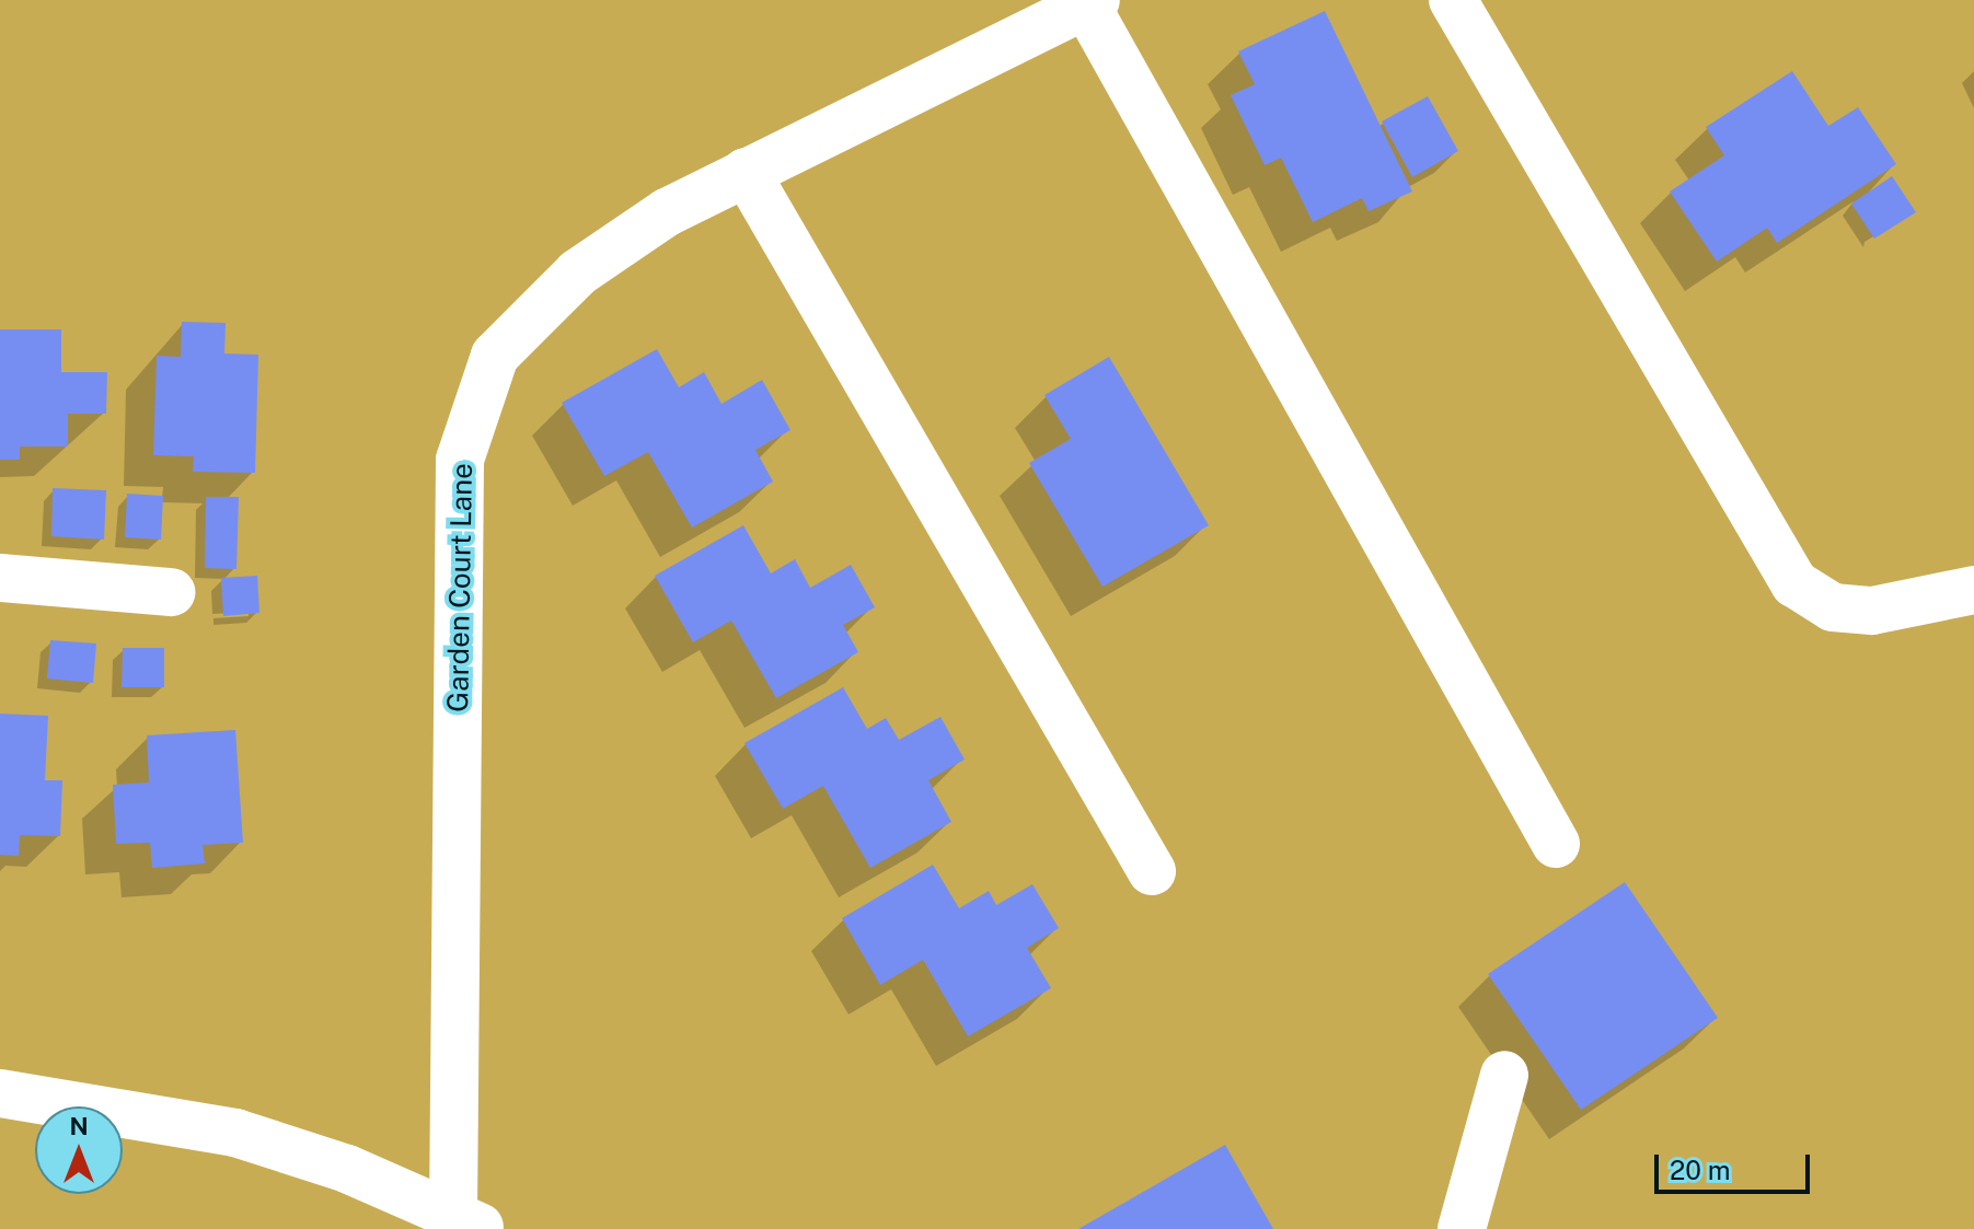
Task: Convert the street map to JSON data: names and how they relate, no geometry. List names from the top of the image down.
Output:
{
  "streets": {
    "street": ["Garden Court Lane"]
  },
  "scale_bar": "20 m",
  "north": "top"
}
